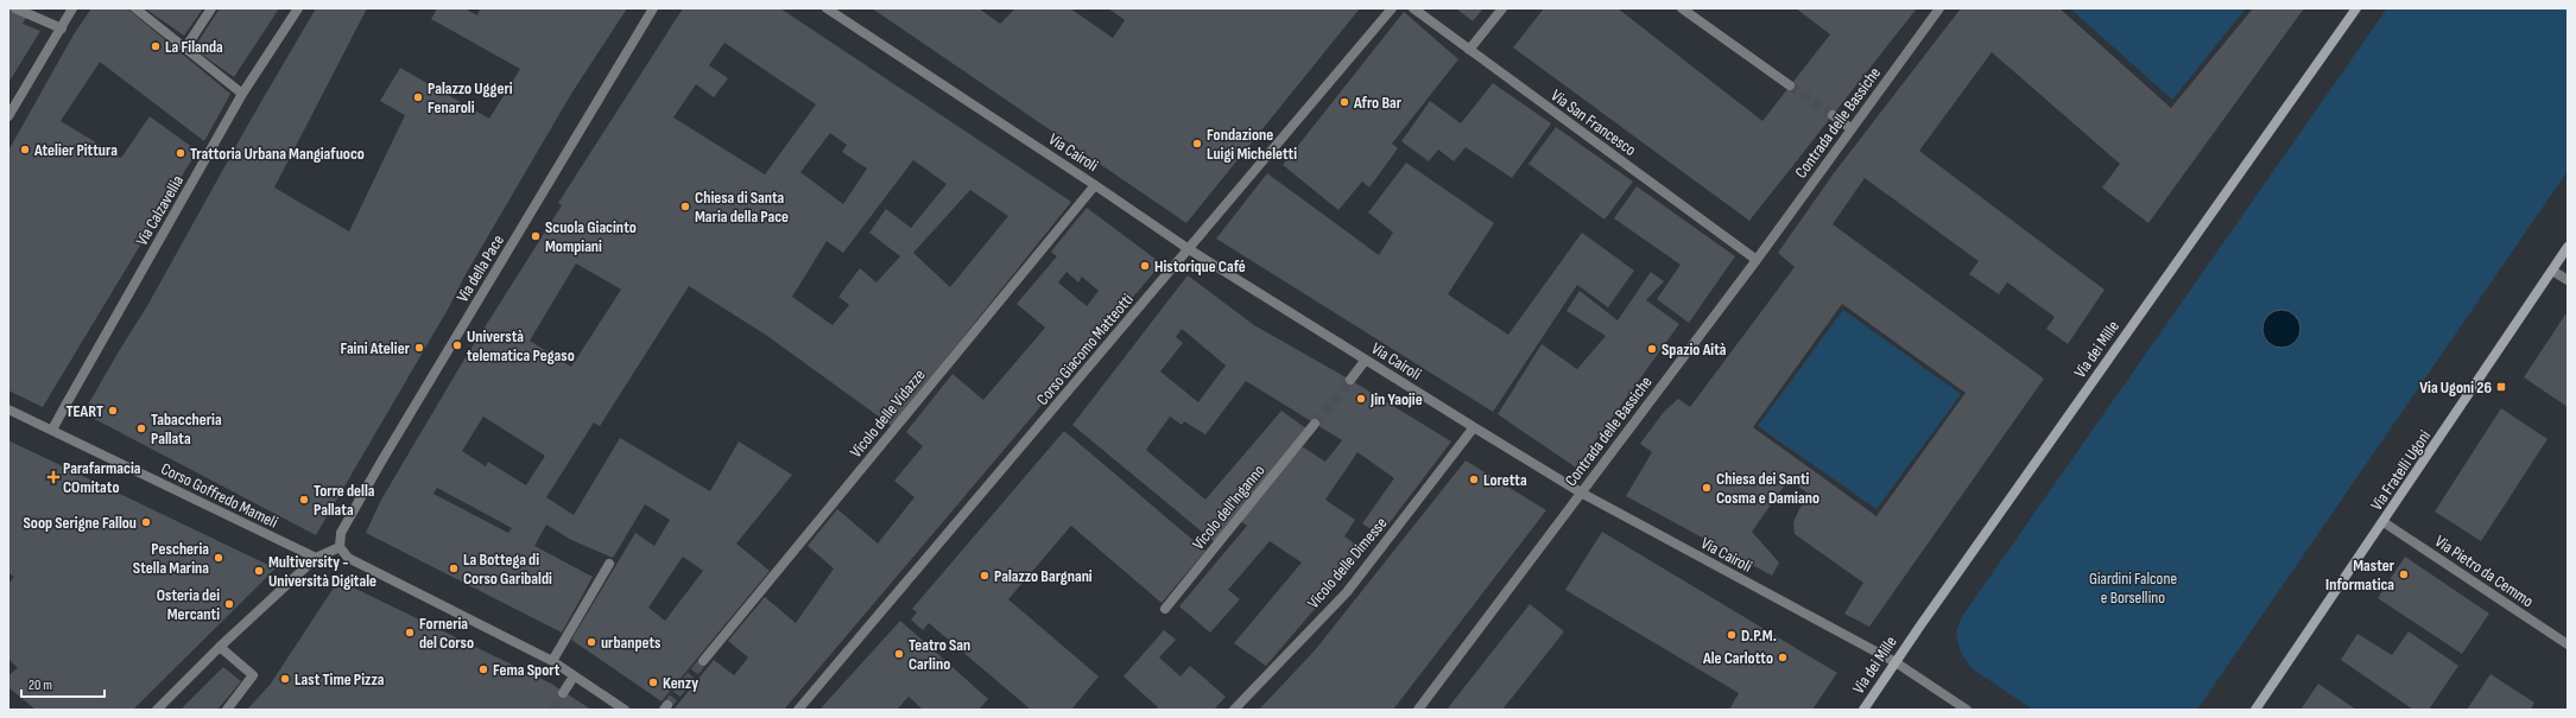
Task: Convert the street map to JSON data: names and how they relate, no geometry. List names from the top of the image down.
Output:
{
  "streets": {
    "main road": ["Via dei Mille", "Via Fratelli Ugoni"],
    "street": [
      "Via San Francesco",
      "Contrada delle Bassiche",
      "Via Cairoli",
      "Via Calzavellia",
      "Via della Pace",
      "Corso Giacomo Matteotti",
      "Vicolo delle Vidazze",
      "Corso Goffredo Mameli",
      "Vicolo dell'Inganno",
      "Vicolo delle Dimesse",
      "Via Pietro da Cemmo"
    ]
  },
  "crossings": [
    ["Via San Francesco", "Contrada delle Bassiche"],
    ["Contrada delle Bassiche", "Via Cairoli"],
    ["Via Cairoli", "Corso Giacomo Matteotti"],
    ["Via Cairoli", "Via dei Mille"],
    ["Via Cairoli", "Vicolo delle Vidazze"],
    ["Via Cairoli", "Vicolo delle Dimesse"],
    ["Via Calzavellia", "Corso Goffredo Mameli"],
    ["Via Fratelli Ugoni", "Via Pietro da Cemmo"]
  ],
  "parks": ["Giardini Falcone e Borsellino"],
  "places": {
    "other": [
      "La Filanda",
      "Palazzo Uggeri Fenaroli",
      "Afro Bar",
      "Fondazione Luigi Micheletti",
      "Atelier Pittura",
      "Trattoria Urbana Mangiafuoco",
      "Chiesa di Santa Maria della Pace",
      "Scuola Giacinto Mompiani",
      "Historique Café",
      "Universtà telematica Pegaso",
      "Faini Atelier",
      "Spazio Aità",
      "Jin Yaojie",
      "TEART",
      "Tabaccheria Pallata",
      "Loretta",
      "Chiesa dei Santi Cosma e Damiano",
      "Torre della Pallata",
      "Soop Serigne Fallou",
      "Pescheria Stella Marina",
      "La Bottega di Corso Garibaldi",
      "Multiversity - Università Digitale",
      "Master Informatica",
      "Palazzo Bargnani",
      "Osteria dei Mercanti",
      "Forneria del Corso",
      "D.P.M.",
      "urbanpets",
      "Teatro San Carlino",
      "Ale Carlotto",
      "Fema Sport",
      "Last Time Pizza",
      "Kenzy"
    ],
    "transit": ["Via Ugoni 26"],
    "health": ["Parafarmacia COmitato"]
  },
  "scale_bar": "20 m"
}
